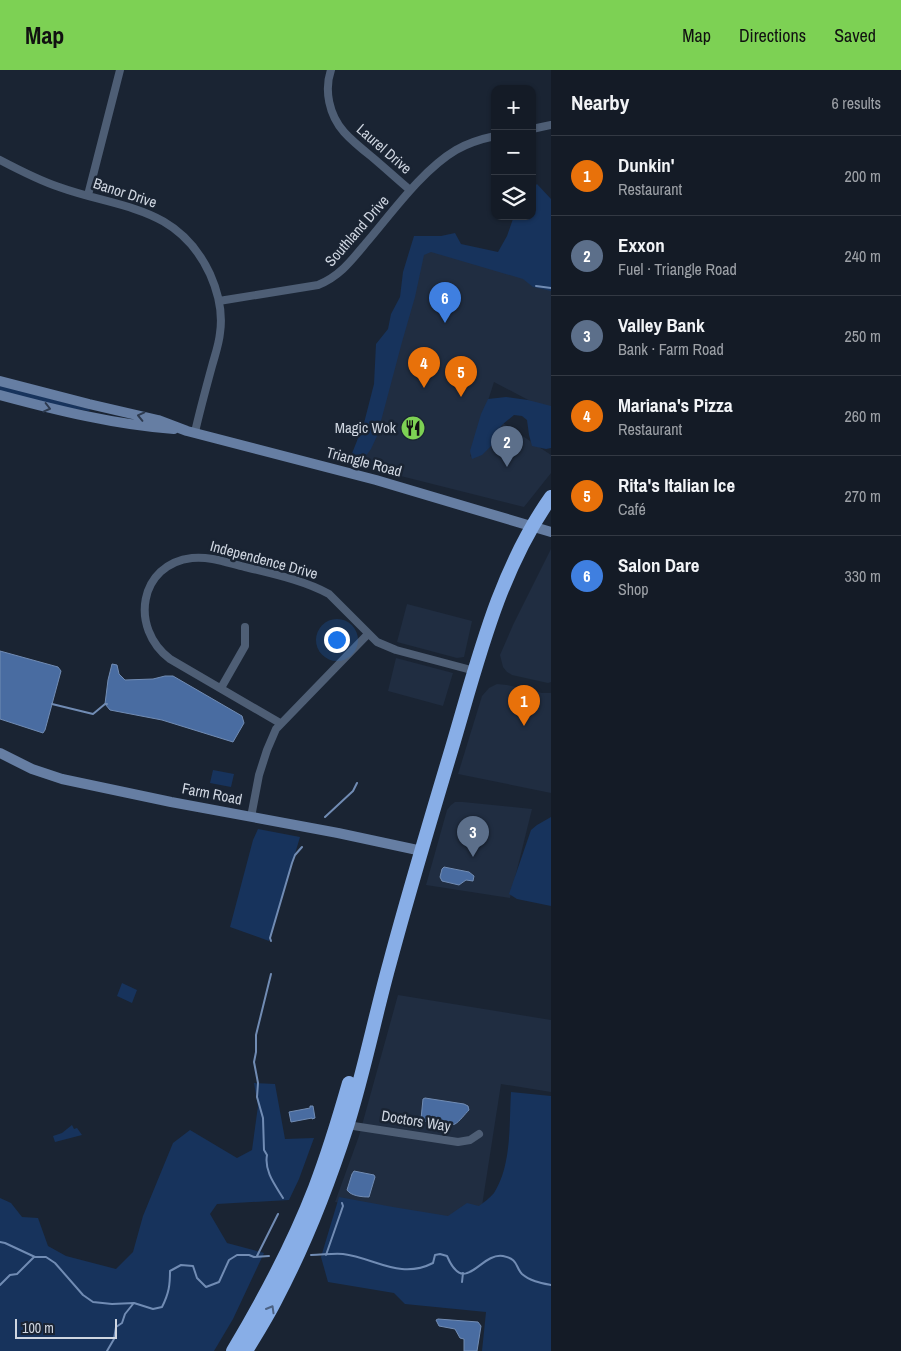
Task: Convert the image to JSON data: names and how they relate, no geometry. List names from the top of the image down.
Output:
{
  "streets": {
    "street": [
      "Laurel Drive",
      "Banor Drive",
      "Southland Drive",
      "Triangle Road",
      "Independence Drive",
      "Farm Road",
      "Doctors Way"
    ]
  },
  "crossings": [
    ["Laurel Drive", "Southland Drive"],
    ["Banor Drive", "Southland Drive"],
    ["Banor Drive", "Triangle Road"]
  ],
  "places": {
    "restaurant": ["Magic Wok"]
  },
  "scale_bar": "100 m",
  "page": {
    "header": "Map",
    "nav": ["Map", "Directions", "Saved"],
    "heading": ["Nearby", "6 results"],
    "map_buttons": ["+", "−"],
    "list": [
      {
        "mark": "1",
        "name": "Dunkin'",
        "note": "Restaurant",
        "value": "200 m"
      },
      {
        "mark": "2",
        "name": "Exxon",
        "note": "Fuel · Triangle Road",
        "value": "240 m"
      },
      {
        "mark": "3",
        "name": "Valley Bank",
        "note": "Bank · Farm Road",
        "value": "250 m"
      },
      {
        "mark": "4",
        "name": "Mariana's Pizza",
        "note": "Restaurant",
        "value": "260 m"
      },
      {
        "mark": "5",
        "name": "Rita's Italian Ice",
        "note": "Café",
        "value": "270 m"
      },
      {
        "mark": "6",
        "name": "Salon Dare",
        "note": "Shop",
        "value": "330 m"
      }
    ],
    "pins": [
      "6",
      "4",
      "5",
      "2",
      "1",
      "3"
    ],
    "scale": "100 m"
  }
}
